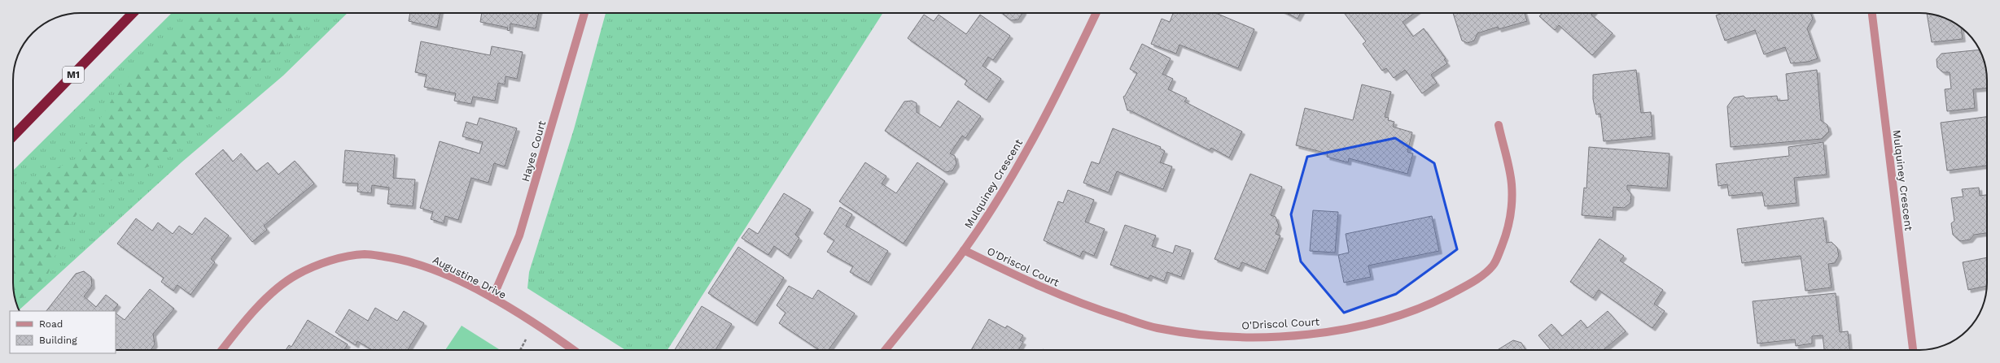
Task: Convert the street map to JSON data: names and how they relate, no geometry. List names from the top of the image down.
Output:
{
  "streets": {
    "highway": ["M1"],
    "street": [
      "Hayes Court",
      "Mulquiney Crescent",
      "O'Driscol Court",
      "Augustine Drive"
    ]
  },
  "crossings": [
    ["Hayes Court", "Augustine Drive"],
    ["Mulquiney Crescent", "O'Driscol Court"]
  ],
  "legend": ["Road", "Building"]
}
